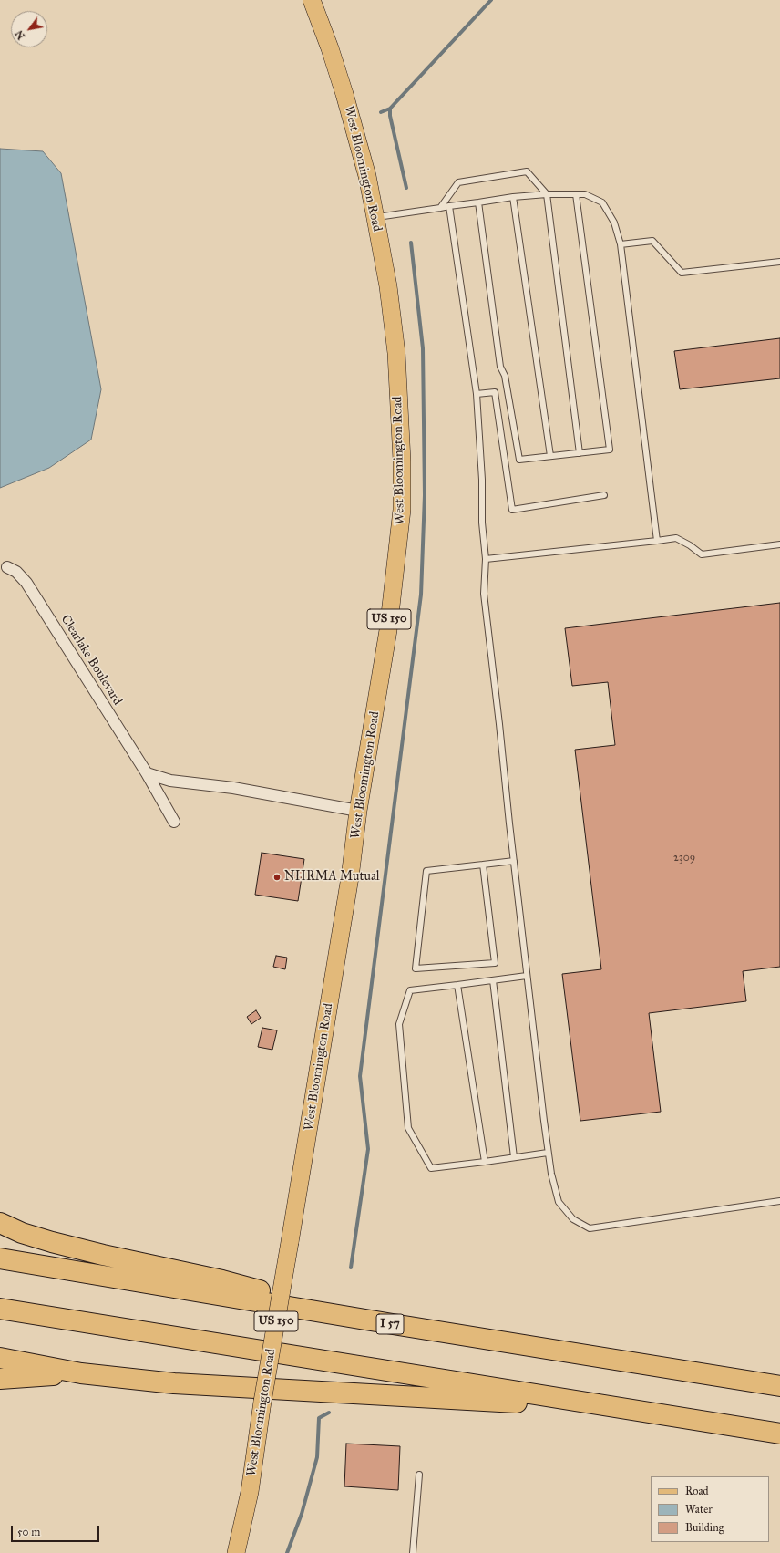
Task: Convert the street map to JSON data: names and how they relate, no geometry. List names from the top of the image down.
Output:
{
  "streets": {
    "highway": ["I 57"],
    "main road": ["West Bloomington Road", "US 150"],
    "street": ["Clearlake Boulevard"]
  },
  "places": ["NHRMA Mutual"],
  "house_numbers": ["2309"],
  "legend": ["Road", "Water", "Building"],
  "scale_bar": "50 m",
  "north": "bottom left"
}
